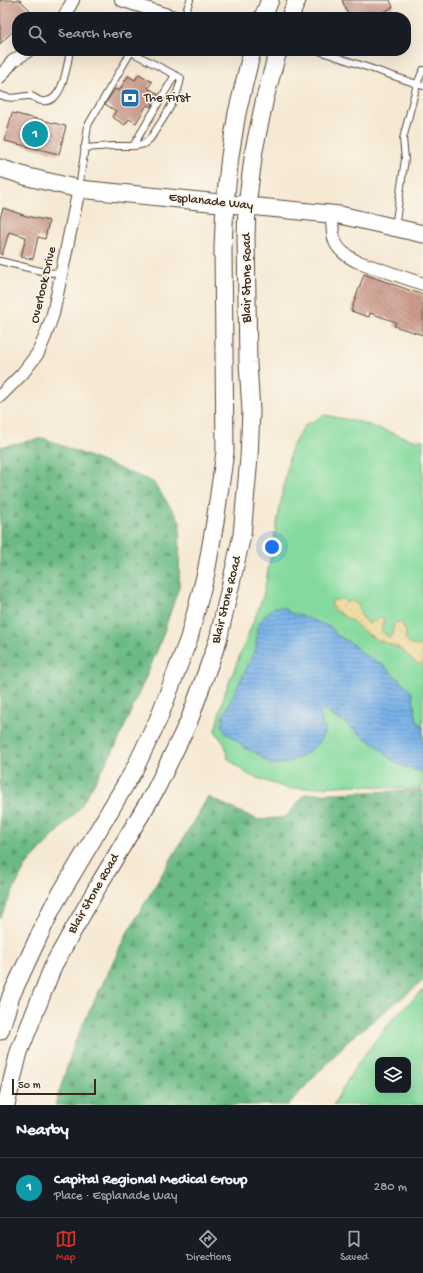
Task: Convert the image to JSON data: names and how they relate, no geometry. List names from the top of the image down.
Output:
{
  "streets": {
    "street": ["Esplanade Way", "Blair Stone Road", "Overlook Drive"]
  },
  "crossings": [
    ["Esplanade Way", "Blair Stone Road"],
    ["Esplanade Way", "Overlook Drive"]
  ],
  "places": {
    "bank": ["The First"]
  },
  "scale_bar": "50 m",
  "page": {
    "search": "Search here",
    "pins": "1",
    "scale": "50 m",
    "heading": "Nearby",
    "list": [
      {
        "mark": "1",
        "name": "Capital Regional Medical Group",
        "note": "Place · Esplanade Way",
        "value": "280 m"
      }
    ],
    "nav": ["Map", "Directions", "Saved"]
  }
}
